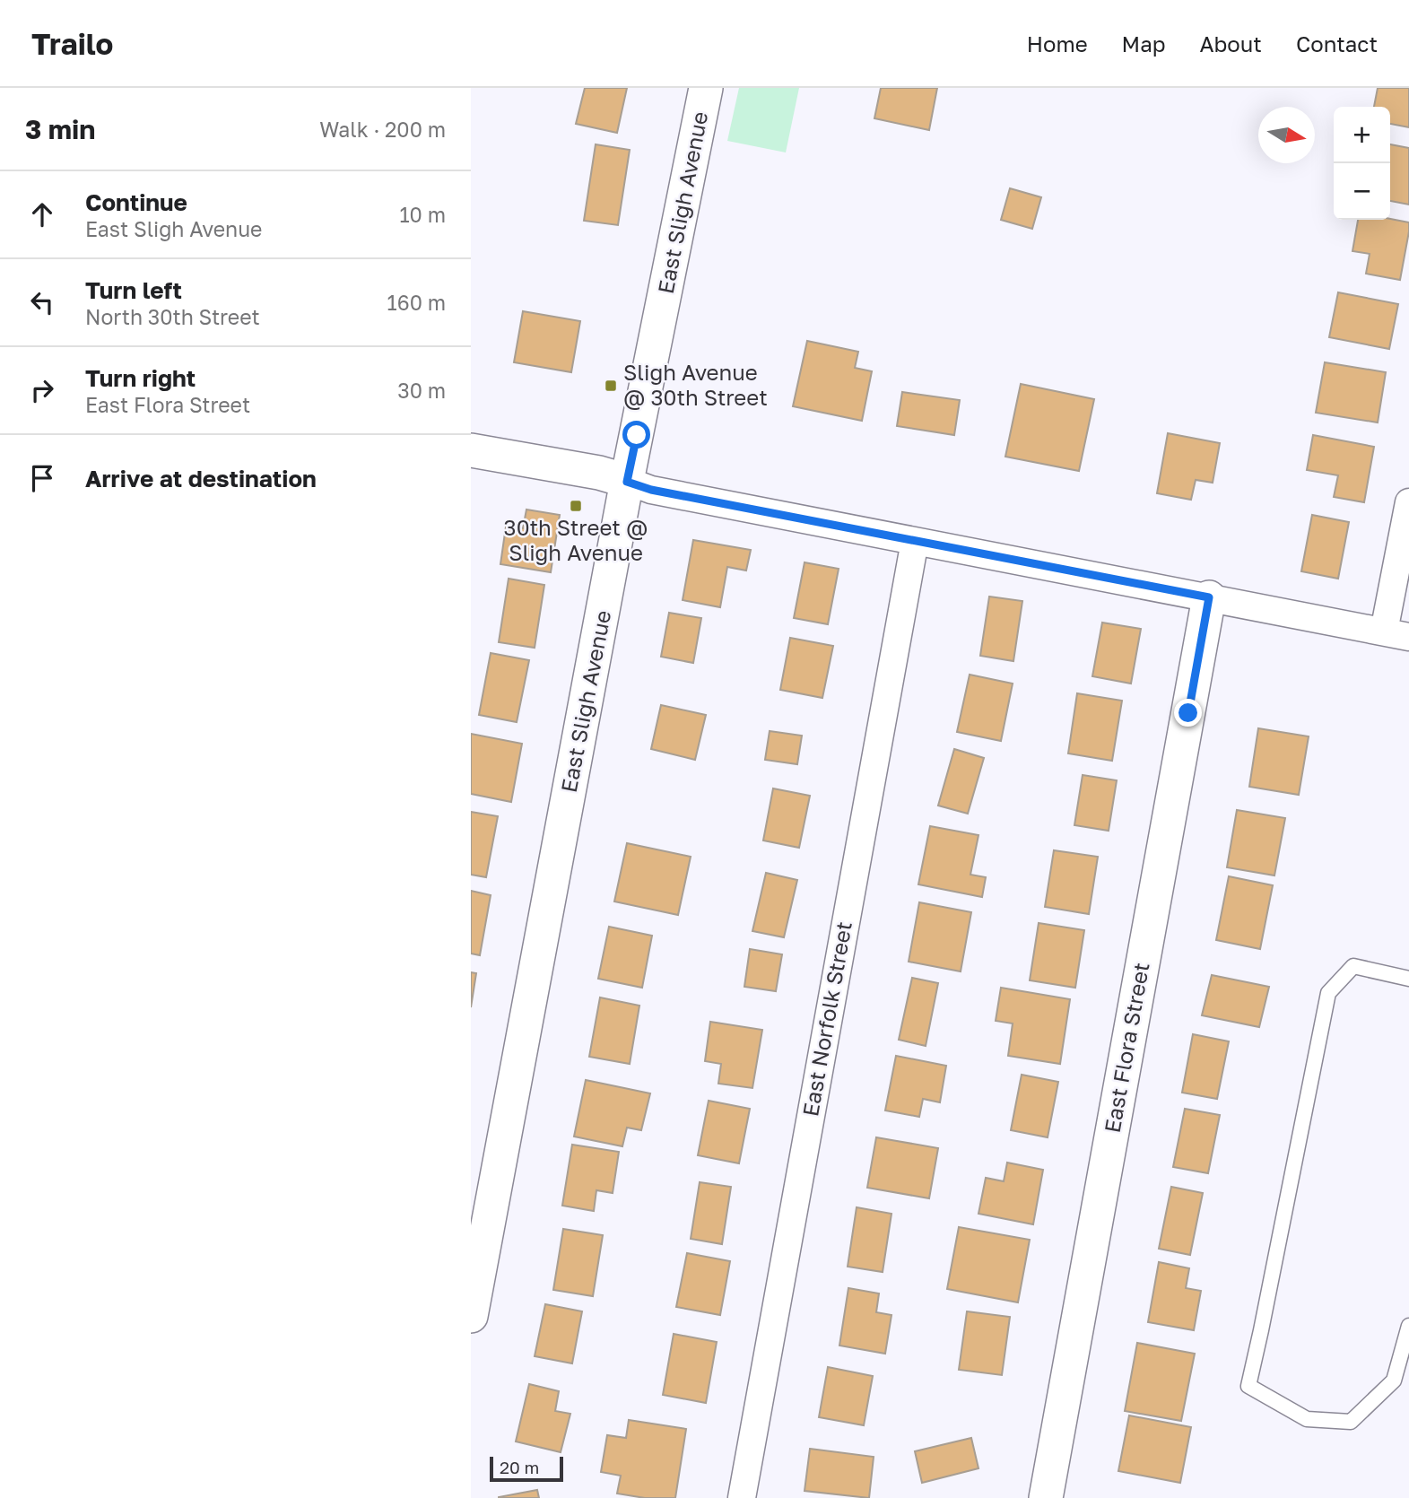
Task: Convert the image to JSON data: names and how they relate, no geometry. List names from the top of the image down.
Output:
{
  "streets": {
    "street": ["East Sligh Avenue", "East Norfolk Street", "East Flora Street"]
  },
  "places": {
    "transit": ["Sligh Avenue @ 30th Street", "30th Street @ Sligh Avenue"]
  },
  "scale_bar": "20 m",
  "north": "right",
  "page": {
    "header": "Trailo",
    "nav": [
      "Home",
      "Map",
      "About",
      "Contact"
    ],
    "heading": ["3 min", "Walk · 200 m"],
    "map_buttons": ["+", "−"],
    "list": [
      ["Continue", "East Sligh Avenue", "10 m"],
      ["Turn left", "North 30th Street", "160 m"],
      ["Turn right", "East Flora Street", "30 m"],
      "Arrive at destination"
    ],
    "scale": "20 m"
  }
}
